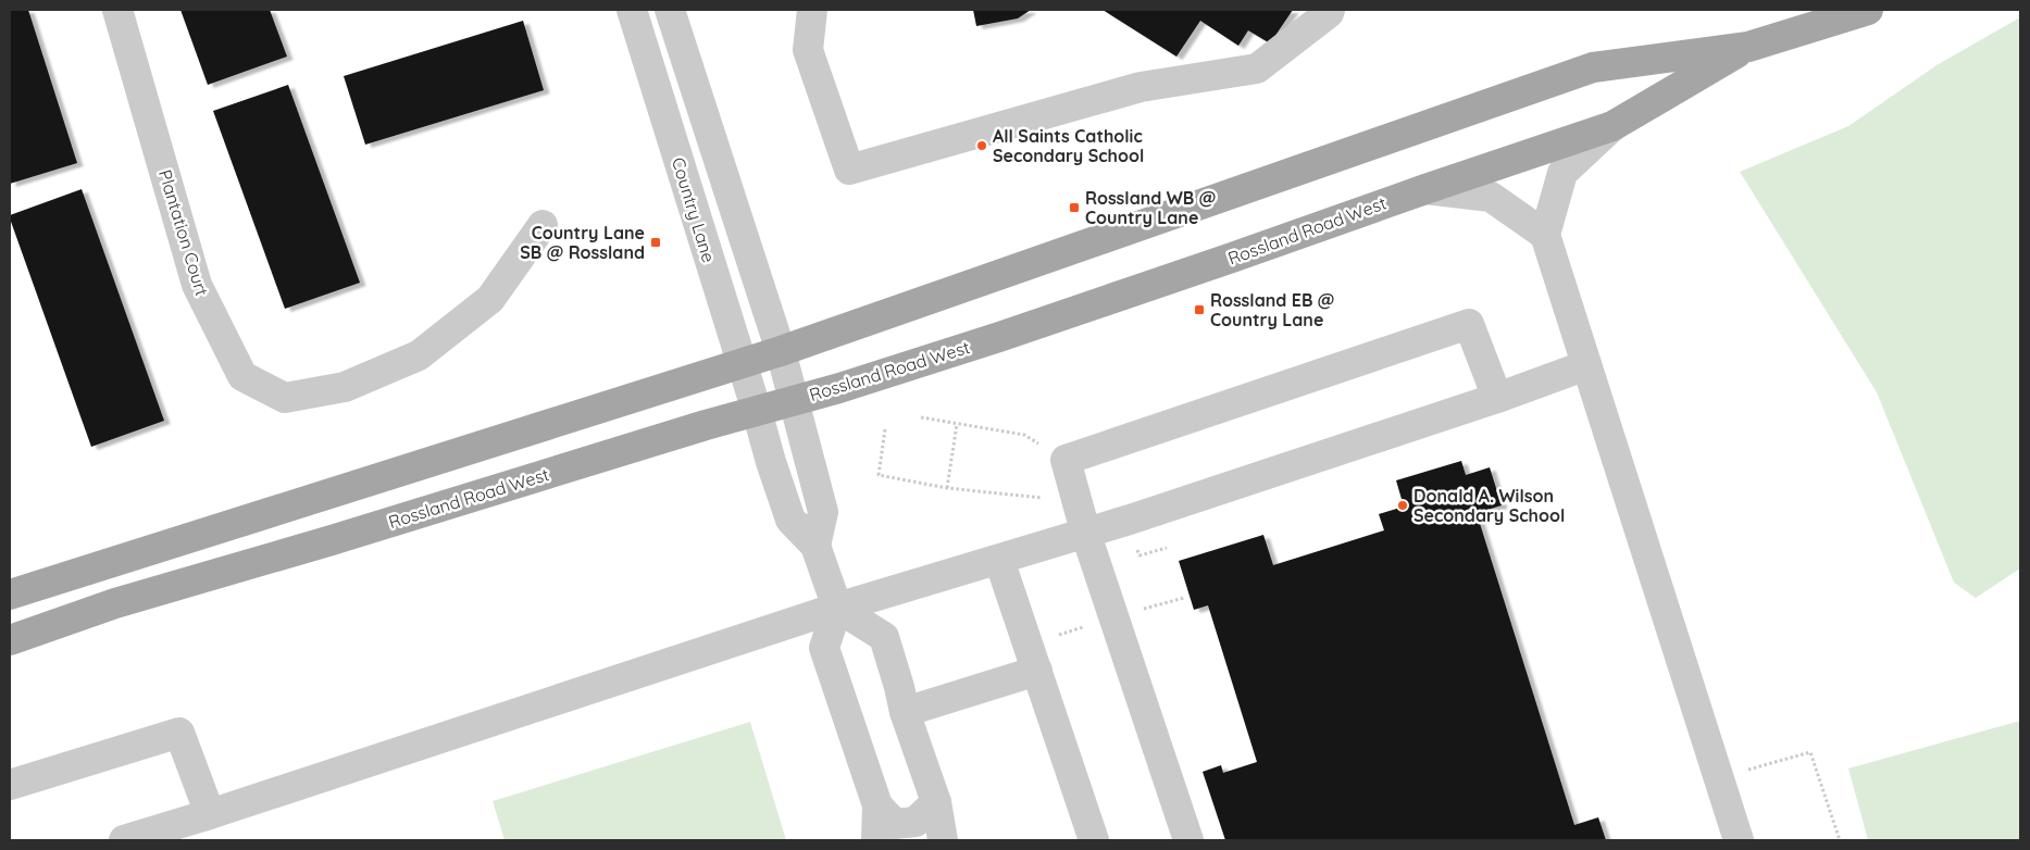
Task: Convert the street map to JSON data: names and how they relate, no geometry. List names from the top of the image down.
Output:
{
  "streets": {
    "main road": ["Rossland Road West"],
    "street": ["Country Lane", "Plantation Court"]
  },
  "crossings": [
    ["Country Lane", "Rossland Road West"]
  ],
  "places": {
    "other": ["All Saints Catholic Secondary School", "Donald A. Wilson Secondary School"],
    "transit": ["Rossland WB @ Country Lane", "Country Lane SB @ Rossland", "Rossland EB @ Country Lane"]
  }
}
